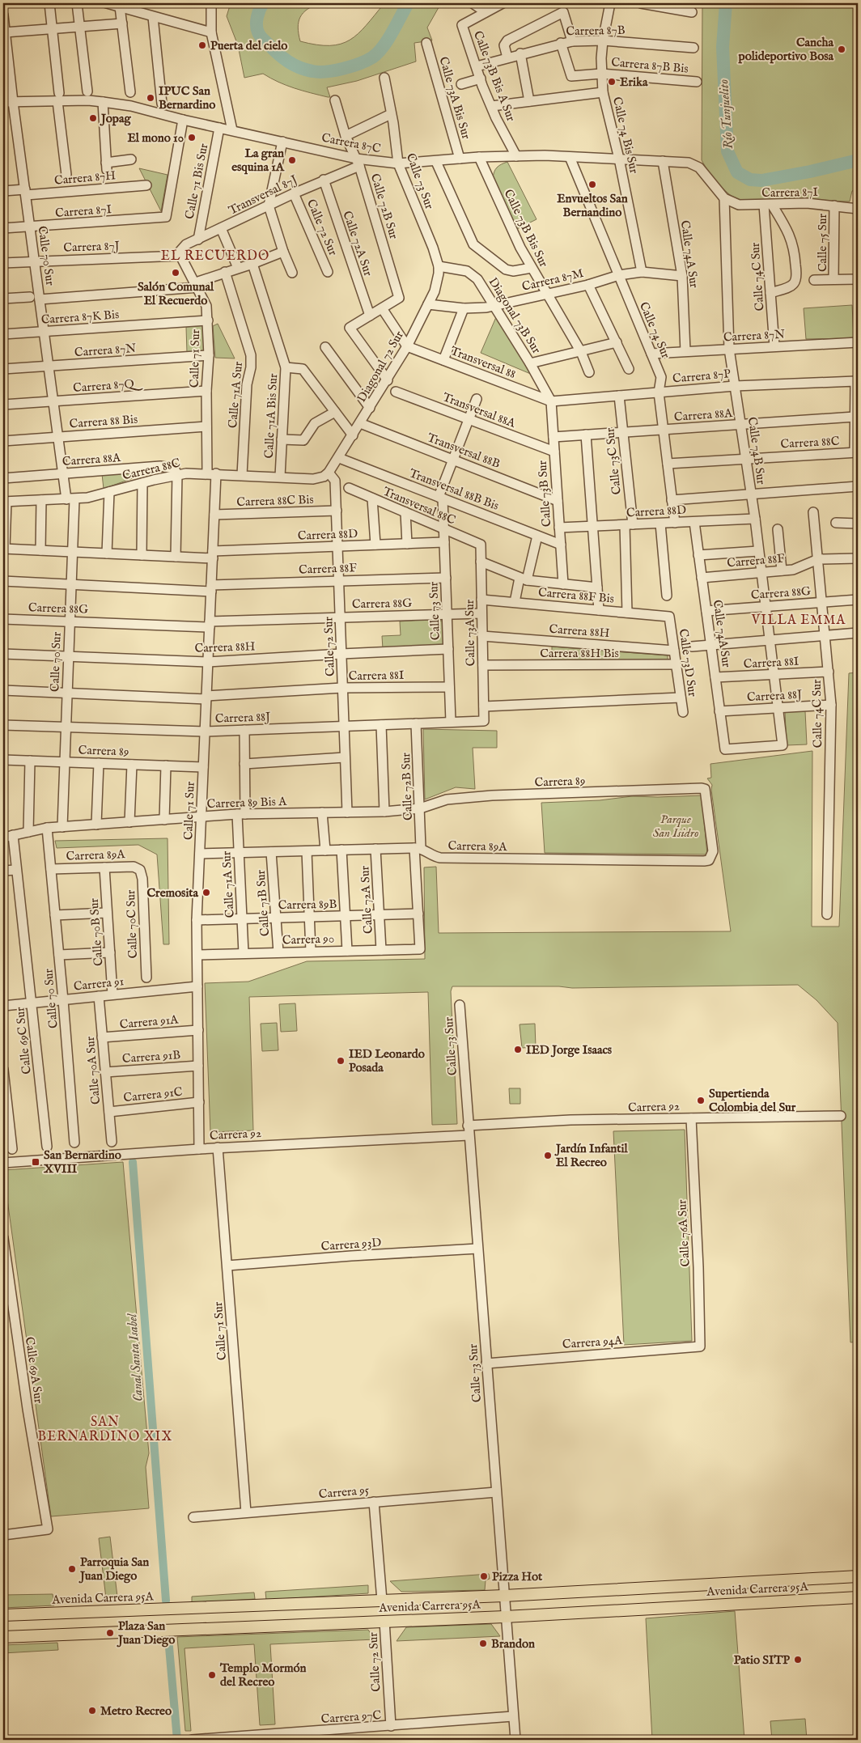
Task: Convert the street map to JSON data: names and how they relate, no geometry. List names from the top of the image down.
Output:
{
  "streets": {
    "main road": ["Avenida Carrera 95A"],
    "street": [
      "Carrera 87B",
      "Carrera 87B Bis",
      "Calle 73B Bis A Sur",
      "Calle 73A Bis Sur",
      "Calle 74 Bis Sur",
      "Carrera 87C",
      "Carrera 87H",
      "Calle 71 Bis Sur",
      "Calle 73 Sur",
      "Carrera 87I",
      "Transversal 87J",
      "Calle 72B Sur",
      "Calle 72 Sur",
      "Calle 73B Bis Sur",
      "Calle 75 Sur",
      "Calle 72A Sur",
      "Carrera 87J",
      "Calle 74A Sur",
      "Calle 70 Sur",
      "Calle 74C Sur",
      "Carrera 87M",
      "Diagonal 73B Sur",
      "Carrera 87K Bis",
      "Calle 74 Sur",
      "Carrera 87N",
      "Calle 71 Sur",
      "Transversal 88",
      "Diagonal 72 Sur",
      "Carrera 87P",
      "Carrera 87Q",
      "Calle 71A Sur",
      "Transversal 88A",
      "Carrera 88A",
      "Calle 71A Bis Sur",
      "Carrera 88 Bis",
      "Carrera 88C",
      "Transversal 88B",
      "Calle 74B Sur",
      "Calle 73C Sur",
      "Transversal 88B Bis",
      "Calle 73B Sur",
      "Carrera 88C Bis",
      "Transversal 88C",
      "Carrera 88D",
      "Carrera 88F",
      "Carrera 88G",
      "Carrera 88F Bis",
      "Carrera 88H",
      "Calle 73A Sur",
      "Carrera 88H Bis",
      "Calle 73D Sur",
      "Carrera 88I",
      "Carrera 88J",
      "Carrera 89",
      "Carrera 89 Bis A",
      "Carrera 89A",
      "Calle 71B Sur",
      "Carrera 89B",
      "Calle 70C Sur",
      "Calle 70B Sur",
      "Carrera 90",
      "Carrera 91",
      "Carrera 91A",
      "Calle 69C Sur",
      "Carrera 91B",
      "Calle 70A Sur",
      "Carrera 91C",
      "Carrera 92",
      "Calle 76A Sur",
      "Carrera 93D",
      "Carrera 94A",
      "Calle 69A Sur",
      "Carrera 95",
      "Carrera 97C"
    ]
  },
  "crossings": [
    ["Carrera 87B", "Carrera 87B Bis"],
    ["Carrera 87B", "Calle 73B Bis A Sur"],
    ["Carrera 87B", "Calle 74 Bis Sur"],
    ["Carrera 87B Bis", "Calle 74 Bis Sur"],
    ["Calle 73B Bis A Sur", "Carrera 87C"],
    ["Calle 73A Bis Sur", "Carrera 87C"],
    ["Calle 74 Bis Sur", "Carrera 87C"],
    ["Calle 74 Bis Sur", "Carrera 87M"],
    ["Carrera 87C", "Calle 71 Bis Sur"],
    ["Carrera 87C", "Calle 73 Sur"],
    ["Carrera 87C", "Carrera 87I"],
    ["Carrera 87C", "Transversal 87J"],
    ["Carrera 87C", "Calle 72B Sur"],
    ["Carrera 87C", "Calle 73B Bis Sur"],
    ["Carrera 87C", "Calle 74A Sur"],
    ["Carrera 87C", "Calle 70 Sur"],
    ["Carrera 87C", "Calle 74 Sur"],
    ["Carrera 87C", "Calle 74B Sur"],
    ["Carrera 87H", "Calle 70 Sur"],
    ["Calle 71 Bis Sur", "Transversal 87J"],
    ["Calle 73 Sur", "Diagonal 73B Sur"],
    ["Calle 73 Sur", "Diagonal 72 Sur"],
    ["Calle 73 Sur", "Transversal 88A"],
    ["Calle 73 Sur", "Transversal 88B"],
    ["Calle 73 Sur", "Transversal 88B Bis"],
    ["Calle 73 Sur", "Transversal 88C"],
    ["Calle 73 Sur", "Carrera 88D"],
    ["Calle 73 Sur", "Carrera 88F"],
    ["Calle 73 Sur", "Carrera 88G"],
    ["Calle 73 Sur", "Carrera 88H"],
    ["Calle 73 Sur", "Carrera 88I"],
    ["Calle 73 Sur", "Carrera 88J"],
    ["Calle 73 Sur", "Carrera 92"],
    ["Calle 73 Sur", "Carrera 93D"],
    ["Calle 73 Sur", "Carrera 94A"],
    ["Calle 73 Sur", "Carrera 95"],
    ["Calle 73 Sur", "Avenida Carrera 95A"],
    ["Calle 73 Sur", "Carrera 97C"],
    ["Carrera 87I", "Calle 75 Sur"],
    ["Carrera 87I", "Calle 70 Sur"],
    ["Carrera 87I", "Calle 74C Sur"],
    ["Carrera 87I", "Calle 74B Sur"],
    ["Transversal 87J", "Calle 72B Sur"],
    ["Transversal 87J", "Calle 72 Sur"],
    ["Transversal 87J", "Calle 72A Sur"],
    ["Transversal 87J", "Carrera 87J"],
    ["Transversal 87J", "Calle 71 Sur"],
    ["Calle 72B Sur", "Carrera 88J"],
    ["Calle 72B Sur", "Carrera 89"],
    ["Calle 72B Sur", "Carrera 89 Bis A"],
    ["Calle 72B Sur", "Carrera 89A"],
    ["Calle 72B Sur", "Carrera 89B"],
    ["Calle 72B Sur", "Carrera 90"],
    ["Calle 72 Sur", "Diagonal 72 Sur"],
    ["Calle 72 Sur", "Carrera 88C"],
    ["Calle 72 Sur", "Carrera 88C Bis"],
    ["Calle 72 Sur", "Carrera 88D"],
    ["Calle 72 Sur", "Carrera 88F"],
    ["Calle 72 Sur", "Carrera 88G"],
    ["Calle 72 Sur", "Carrera 88H"],
    ["Calle 72 Sur", "Carrera 88I"],
    ["Calle 72 Sur", "Carrera 88J"],
    ["Calle 72 Sur", "Carrera 89 Bis A"],
    ["Calle 72 Sur", "Avenida Carrera 95A"],
    ["Calle 72 Sur", "Carrera 97C"],
    ["Calle 73B Bis Sur", "Carrera 87M"],
    ["Calle 72A Sur", "Carrera 89A"],
    ["Calle 72A Sur", "Carrera 89B"],
    ["Calle 72A Sur", "Carrera 90"],
    ["Carrera 87J", "Calle 70 Sur"],
    ["Carrera 87J", "Calle 71 Sur"],
    ["Calle 74A Sur", "Carrera 87M"],
    ["Calle 74A Sur", "Carrera 87N"],
    ["Calle 74A Sur", "Calle 74B Sur"],
    ["Calle 74A Sur", "Carrera 88D"],
    ["Calle 74A Sur", "Carrera 88F"],
    ["Calle 74A Sur", "Carrera 88G"],
    ["Calle 74A Sur", "Carrera 88I"],
    ["Calle 74A Sur", "Carrera 88J"],
    ["Calle 70 Sur", "Carrera 87K Bis"],
    ["Calle 70 Sur", "Carrera 87N"],
    ["Calle 70 Sur", "Carrera 87Q"],
    ["Calle 70 Sur", "Carrera 88A"],
    ["Calle 70 Sur", "Carrera 88 Bis"],
    ["Calle 70 Sur", "Carrera 88C"],
    ["Calle 70 Sur", "Carrera 88D"],
    ["Calle 70 Sur", "Carrera 88F"],
    ["Calle 70 Sur", "Carrera 88G"],
    ["Calle 70 Sur", "Carrera 88H"],
    ["Calle 70 Sur", "Carrera 88I"],
    ["Calle 70 Sur", "Carrera 88J"],
    ["Calle 70 Sur", "Carrera 89"],
    ["Calle 70 Sur", "Carrera 89 Bis A"],
    ["Calle 70 Sur", "Carrera 89A"],
    ["Calle 70 Sur", "Carrera 91"],
    ["Calle 74C Sur", "Carrera 87N"],
    ["Calle 74C Sur", "Carrera 88F"],
    ["Calle 74C Sur", "Carrera 88G"],
    ["Calle 74C Sur", "Carrera 88I"],
    ["Calle 74C Sur", "Carrera 88J"],
    ["Carrera 87M", "Diagonal 73B Sur"],
    ["Carrera 87M", "Calle 74 Sur"],
    ["Carrera 87M", "Diagonal 72 Sur"],
    ["Diagonal 73B Sur", "Transversal 88"],
    ["Diagonal 73B Sur", "Diagonal 72 Sur"],
    ["Diagonal 73B Sur", "Carrera 87P"],
    ["Diagonal 73B Sur", "Calle 73B Sur"],
    ["Carrera 87K Bis", "Calle 71 Sur"],
    ["Calle 74 Sur", "Carrera 87N"],
    ["Calle 74 Sur", "Carrera 87P"],
    ["Calle 74 Sur", "Carrera 88A"],
    ["Calle 74 Sur", "Carrera 88C"],
    ["Calle 74 Sur", "Carrera 88D"],
    ["Carrera 87N", "Calle 71 Sur"],
    ["Carrera 87N", "Calle 74B Sur"],
    ["Calle 71 Sur", "Carrera 87Q"],
    ["Calle 71 Sur", "Carrera 88 Bis"],
    ["Calle 71 Sur", "Carrera 88C"],
    ["Calle 71 Sur", "Carrera 88C Bis"],
    ["Calle 71 Sur", "Carrera 88D"],
    ["Calle 71 Sur", "Carrera 88F"],
    ["Calle 71 Sur", "Carrera 88G"],
    ["Calle 71 Sur", "Carrera 88H"],
    ["Calle 71 Sur", "Carrera 88I"],
    ["Calle 71 Sur", "Carrera 88J"],
    ["Calle 71 Sur", "Carrera 89"],
    ["Calle 71 Sur", "Carrera 89 Bis A"],
    ["Calle 71 Sur", "Carrera 89A"],
    ["Calle 71 Sur", "Carrera 89B"],
    ["Calle 71 Sur", "Carrera 90"],
    ["Calle 71 Sur", "Carrera 91"],
    ["Calle 71 Sur", "Carrera 91A"],
    ["Calle 71 Sur", "Carrera 91B"],
    ["Calle 71 Sur", "Carrera 91C"],
    ["Calle 71 Sur", "Carrera 92"],
    ["Calle 71 Sur", "Carrera 93D"],
    ["Calle 71 Sur", "Carrera 95"],
    ["Transversal 88", "Diagonal 72 Sur"],
    ["Transversal 88", "Carrera 87P"],
    ["Transversal 88", "Calle 73B Sur"],
    ["Diagonal 72 Sur", "Carrera 88C"],
    ["Diagonal 72 Sur", "Transversal 88B"],
    ["Diagonal 72 Sur", "Transversal 88B Bis"],
    ["Carrera 87P", "Calle 74B Sur"],
    ["Carrera 87P", "Calle 73C Sur"],
    ["Carrera 87P", "Calle 73B Sur"],
    ["Calle 71A Sur", "Carrera 88C"],
    ["Calle 71A Sur", "Carrera 88J"],
    ["Calle 71A Sur", "Carrera 89 Bis A"],
    ["Calle 71A Sur", "Carrera 89A"],
    ["Calle 71A Sur", "Carrera 89B"],
    ["Calle 71A Sur", "Carrera 90"],
    ["Transversal 88A", "Calle 73B Sur"],
    ["Carrera 88A", "Carrera 88C"],
    ["Carrera 88A", "Calle 74B Sur"],
    ["Carrera 88A", "Calle 73C Sur"],
    ["Carrera 88A", "Calle 73B Sur"],
    ["Calle 71A Bis Sur", "Carrera 88C"],
    ["Carrera 88C", "Calle 74B Sur"],
    ["Transversal 88B", "Calle 73B Sur"],
    ["Calle 74B Sur", "Carrera 88D"],
    ["Calle 74B Sur", "Carrera 88F"],
    ["Calle 74B Sur", "Carrera 88G"],
    ["Calle 74B Sur", "Carrera 88I"],
    ["Calle 74B Sur", "Carrera 88J"],
    ["Calle 73C Sur", "Carrera 88D"],
    ["Calle 73C Sur", "Carrera 88F Bis"],
    ["Transversal 88B Bis", "Calle 73B Sur"],
    ["Calle 73B Sur", "Carrera 88D"],
    ["Transversal 88C", "Calle 73A Sur"],
    ["Carrera 88G", "Calle 73A Sur"],
    ["Carrera 88F Bis", "Calle 73A Sur"],
    ["Carrera 88F Bis", "Calle 73D Sur"],
    ["Carrera 88H", "Calle 73A Sur"],
    ["Carrera 88H", "Calle 73D Sur"],
    ["Calle 73A Sur", "Carrera 88H Bis"],
    ["Calle 73A Sur", "Carrera 88J"],
    ["Carrera 88H Bis", "Calle 73D Sur"],
    ["Carrera 89", "Carrera 89 Bis A"],
    ["Carrera 89", "Carrera 89A"],
    ["Carrera 89 Bis A", "Calle 69C Sur"],
    ["Carrera 89A", "Calle 71B Sur"],
    ["Carrera 89A", "Calle 70C Sur"],
    ["Carrera 89A", "Calle 70B Sur"],
    ["Calle 71B Sur", "Carrera 89B"],
    ["Calle 71B Sur", "Carrera 90"],
    ["Calle 70B Sur", "Carrera 91"],
    ["Carrera 91", "Calle 69C Sur"],
    ["Carrera 91", "Calle 70A Sur"],
    ["Carrera 91A", "Calle 70A Sur"],
    ["Carrera 91B", "Calle 70A Sur"],
    ["Calle 70A Sur", "Carrera 91C"],
    ["Carrera 92", "Calle 76A Sur"],
    ["Calle 76A Sur", "Carrera 94A"]
  ],
  "districts": ["EL RECUERDO", "VILLA EMMA", "SAN BERNARDINO XIX"],
  "water": ["Río Tunjuelito", "Canal Santa Isabel"],
  "parks": ["Parque San Isidro"],
  "places": {
    "other": [
      "Puerta del cielo",
      "Cancha polideportivo Bosa",
      "Erika",
      "IPUC San Bernardino",
      "Jopag",
      "El mono 10",
      "La gran esquina 1A",
      "Envueltos San Bernandino",
      "Salón Comunal El Recuerdo",
      "Cremosita",
      "IED Jorge Isaacs",
      "IED Leonardo Posada",
      "Supertienda Colombia del Sur",
      "Jardín Infantil El Recreo",
      "Parroquia San Juan Diego",
      "Pizza Hot",
      "Plaza San Juan Diego",
      "Brandon",
      "Patio SITP",
      "Templo Mormón del Recreo",
      "Metro Recreo"
    ],
    "transit": ["San Bernardino XVIII"]
  }
}
